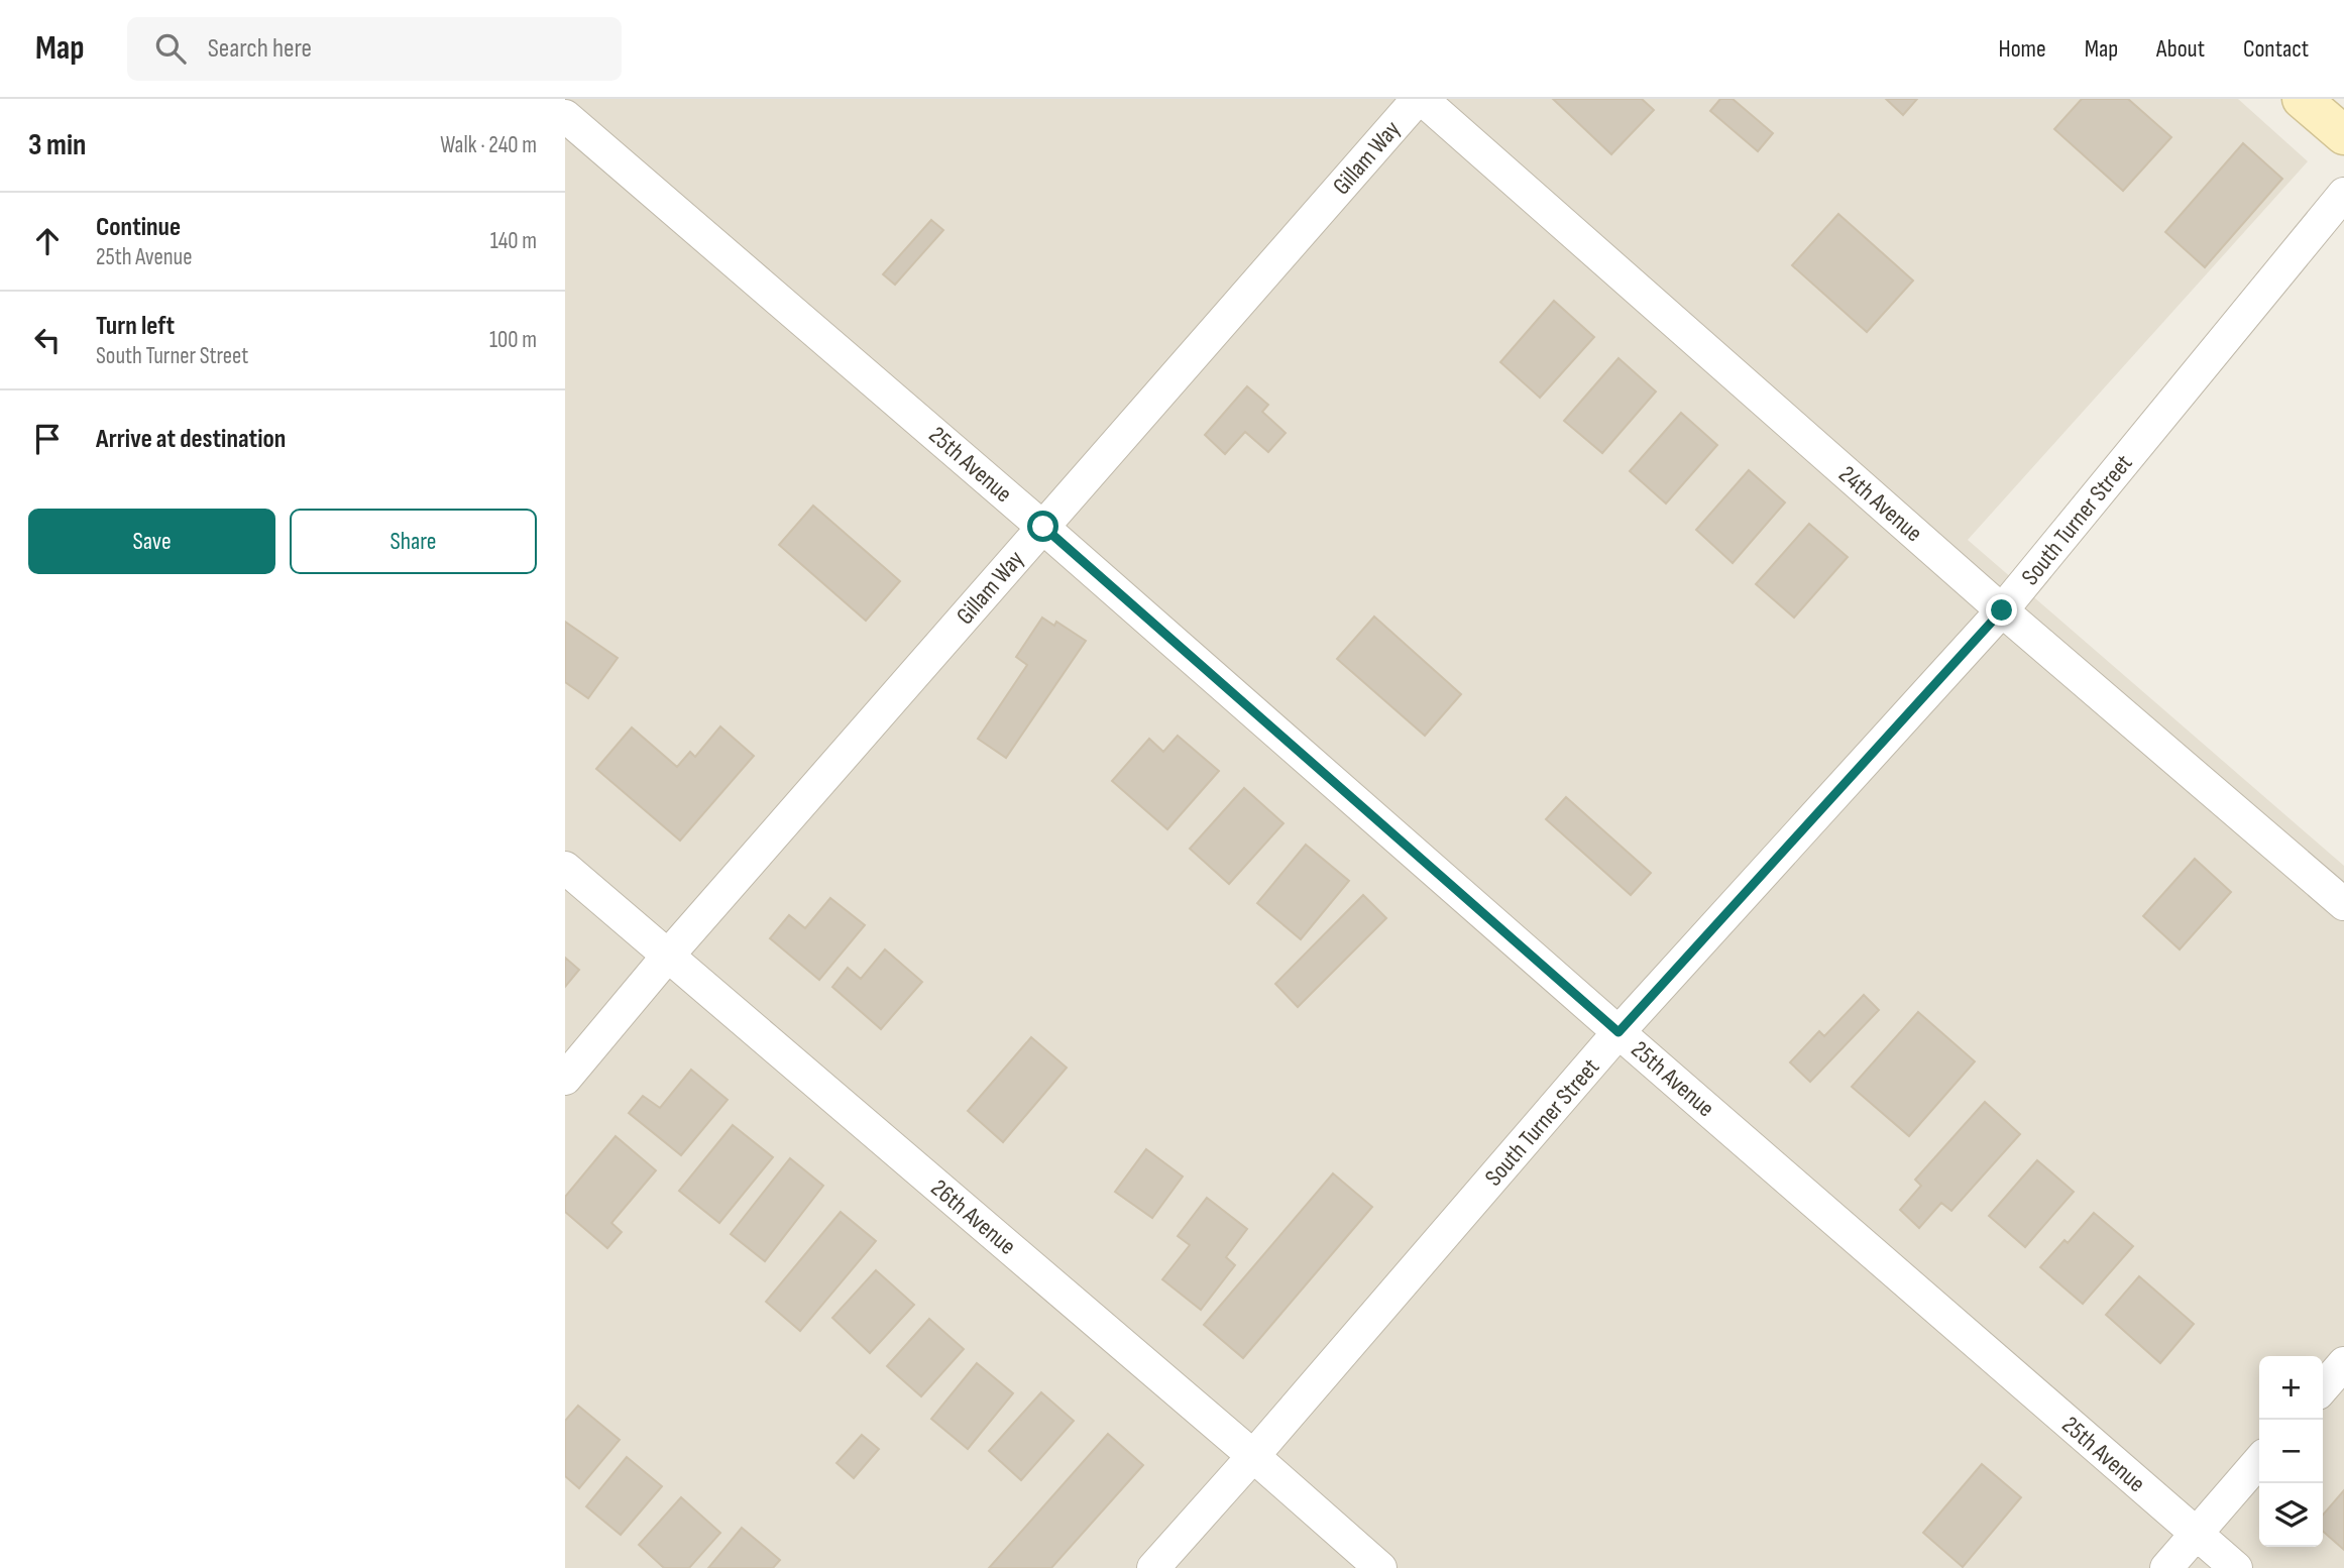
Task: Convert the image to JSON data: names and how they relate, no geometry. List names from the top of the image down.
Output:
{
  "streets": {
    "street": [
      "Gillam Way",
      "25th Avenue",
      "24th Avenue",
      "South Turner Street",
      "26th Avenue"
    ]
  },
  "crossings": [
    ["Gillam Way", "25th Avenue"],
    ["Gillam Way", "24th Avenue"],
    ["Gillam Way", "26th Avenue"],
    ["25th Avenue", "South Turner Street"],
    ["24th Avenue", "South Turner Street"],
    ["South Turner Street", "26th Avenue"]
  ],
  "page": {
    "header": "Map",
    "search": "Search here",
    "nav": [
      "Home",
      "Map",
      "About",
      "Contact"
    ],
    "heading": ["3 min", "Walk · 240 m"],
    "list": [
      ["Continue", "25th Avenue", "140 m"],
      ["Turn left", "South Turner Street", "100 m"],
      "Arrive at destination"
    ],
    "buttons": ["Save", "Share"],
    "map_buttons": ["+", "−"]
  }
}
